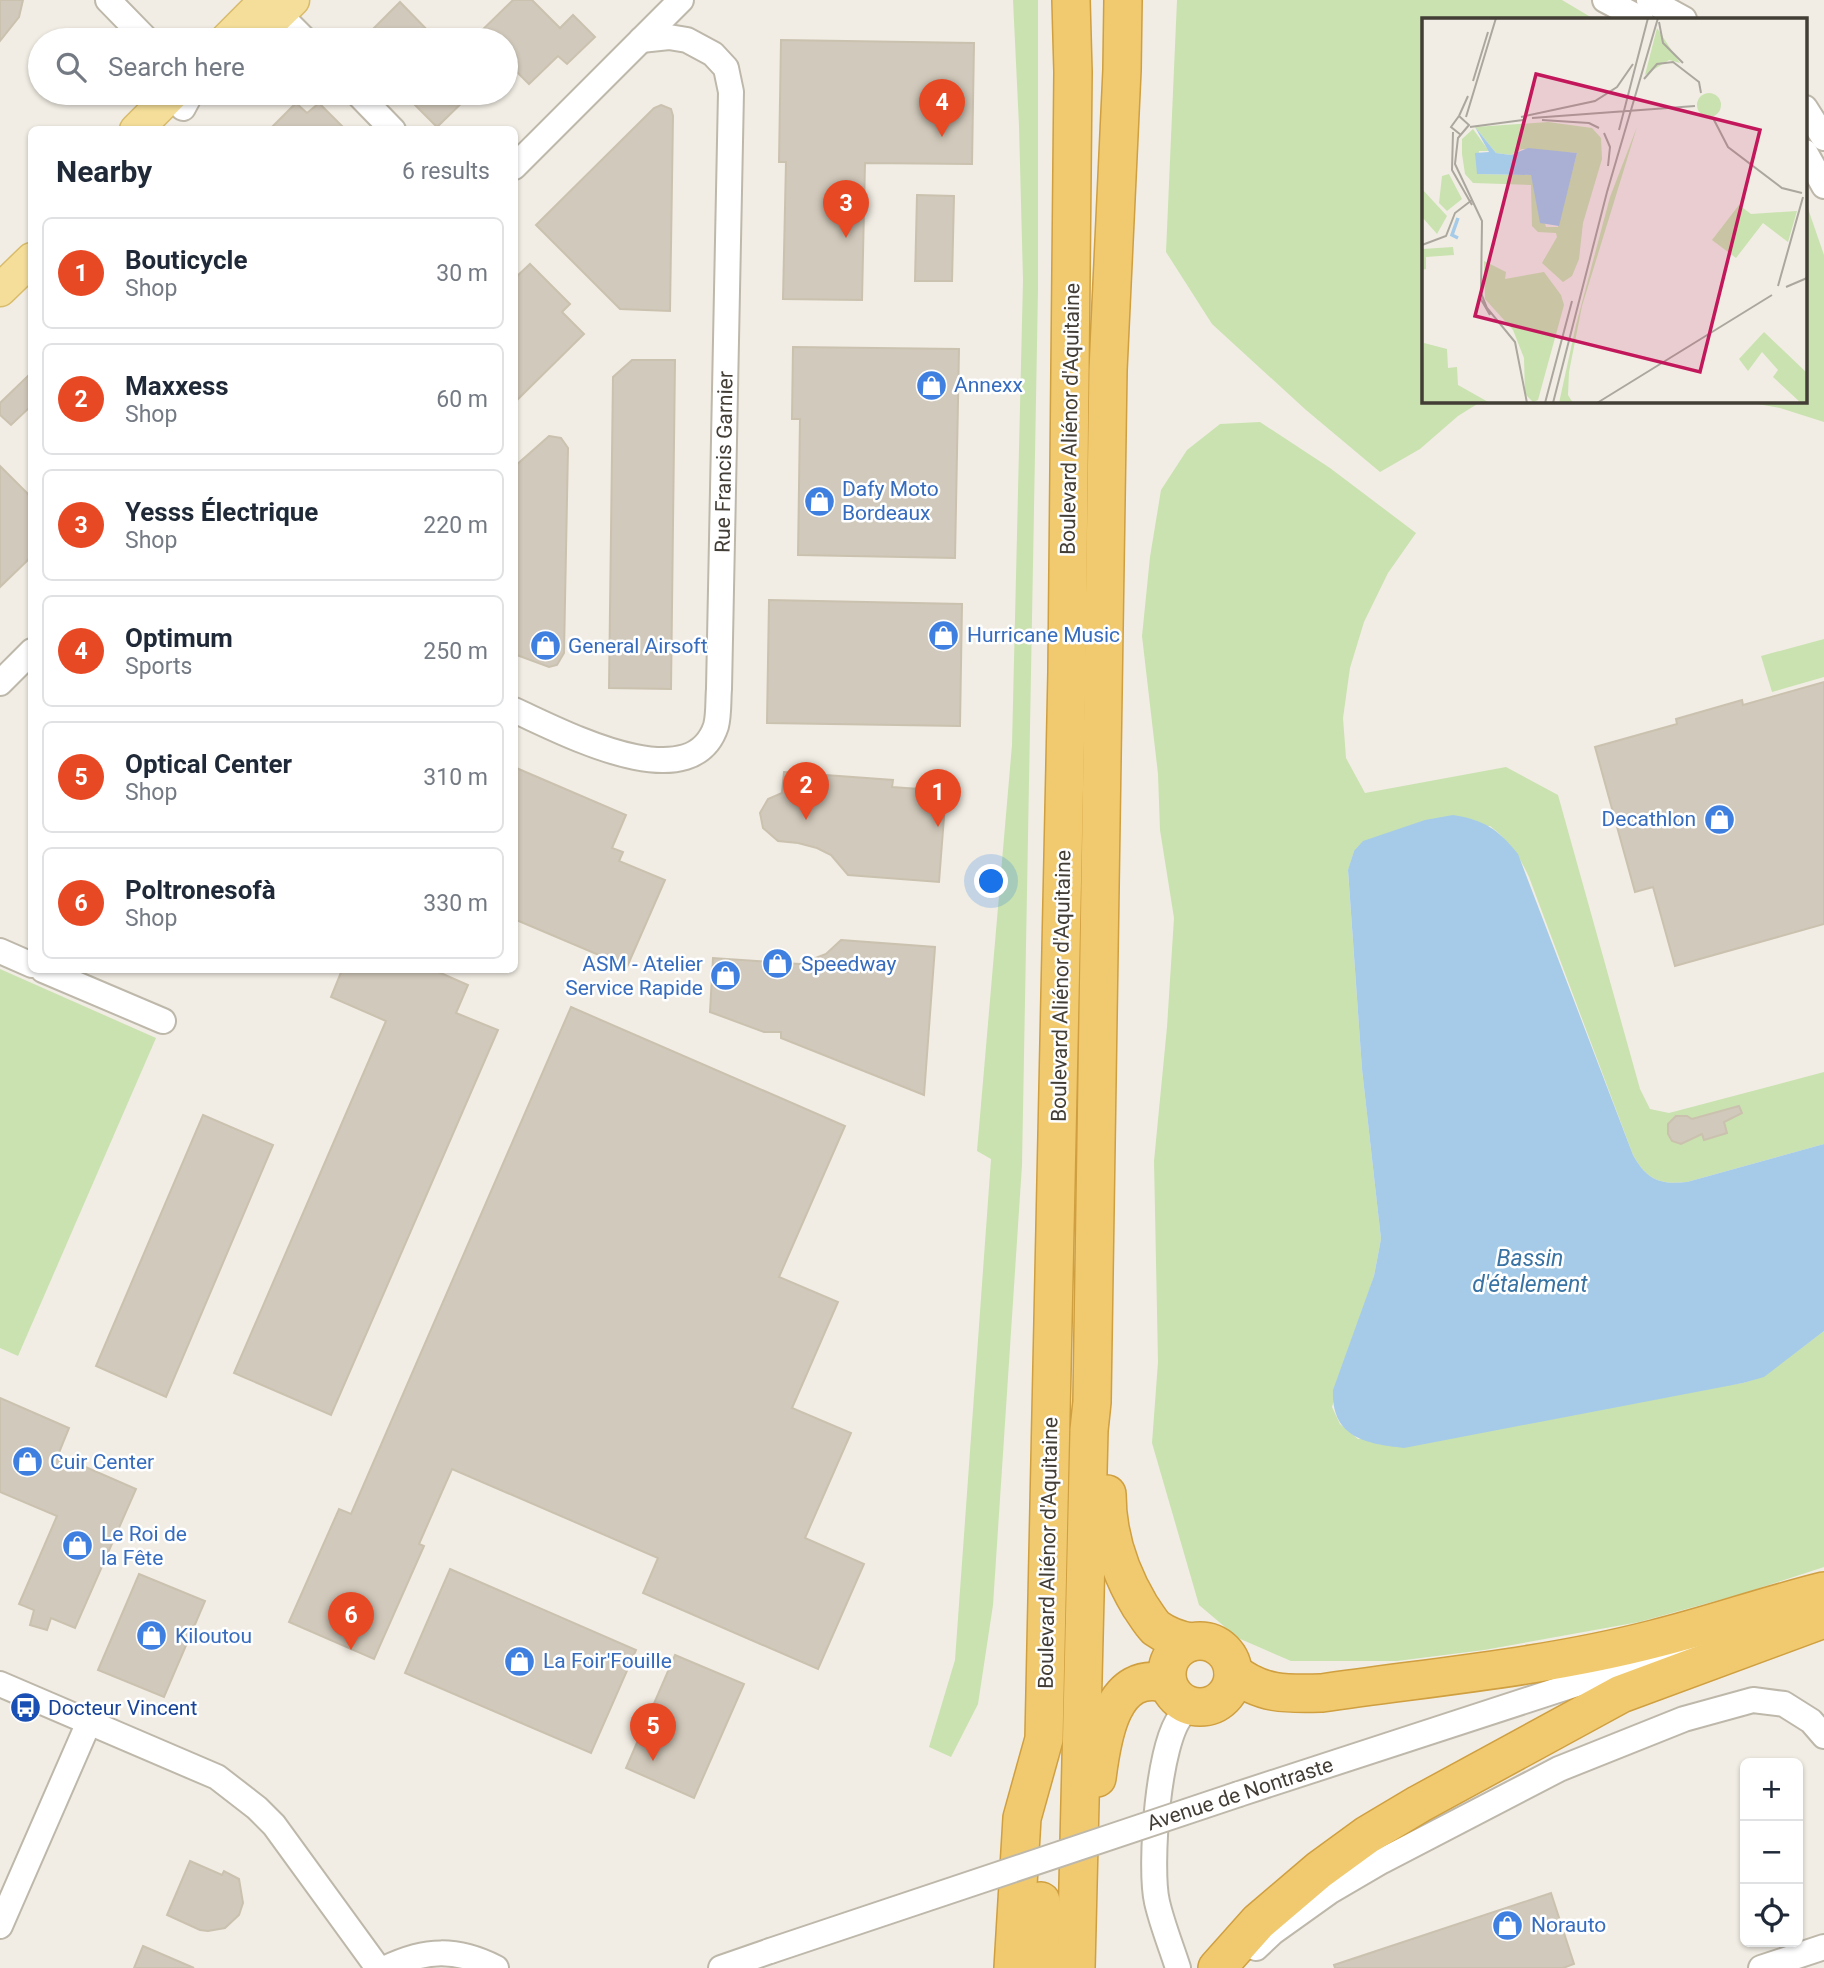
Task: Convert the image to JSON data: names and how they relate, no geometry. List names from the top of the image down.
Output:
{
  "streets": {
    "highway": ["Boulevard Aliénor d'Aquitaine"],
    "street": ["Rue Francis Garnier", "Avenue de Nontraste"]
  },
  "water": ["Bassin d'étalement"],
  "places": {
    "shop": [
      "Annexx",
      "Dafy Moto Bordeaux",
      "Hurricane Music",
      "General Airsoft",
      "Decathlon",
      "Speedway",
      "ASM - Atelier Service Rapide",
      "Cuir Center",
      "Le Roi de la Fête",
      "Kiloutou",
      "La Foir'Fouille",
      "Norauto"
    ],
    "bus stop": ["Docteur Vincent"]
  },
  "page": {
    "search": "Search here",
    "pins": [
      "4",
      "3",
      "2",
      "1",
      "6",
      "5"
    ],
    "heading": ["Nearby", "6 results"],
    "list": [
      {
        "mark": "1",
        "name": "Bouticycle",
        "note": "Shop",
        "value": "30 m"
      },
      {
        "mark": "2",
        "name": "Maxxess",
        "note": "Shop",
        "value": "60 m"
      },
      {
        "mark": "3",
        "name": "Yesss Électrique",
        "note": "Shop",
        "value": "220 m"
      },
      {
        "mark": "4",
        "name": "Optimum",
        "note": "Sports",
        "value": "250 m"
      },
      {
        "mark": "5",
        "name": "Optical Center",
        "note": "Shop",
        "value": "310 m"
      },
      {
        "mark": "6",
        "name": "Poltronesofà",
        "note": "Shop",
        "value": "330 m"
      }
    ],
    "map_buttons": ["+", "−"]
  }
}
